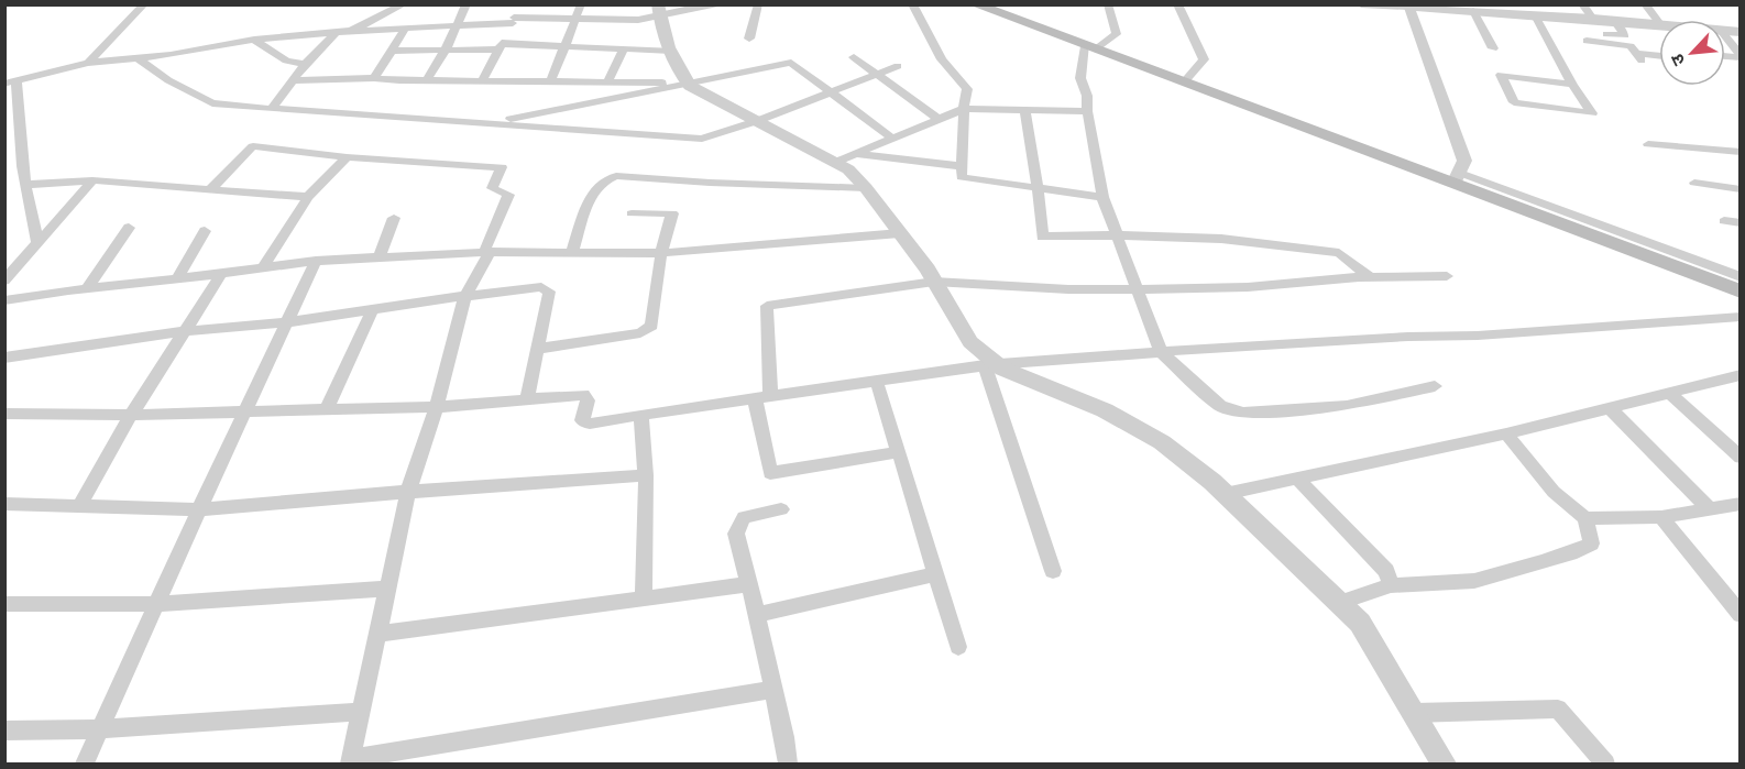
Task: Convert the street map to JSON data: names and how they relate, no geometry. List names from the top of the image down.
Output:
{
  "north": "bottom left"
}
